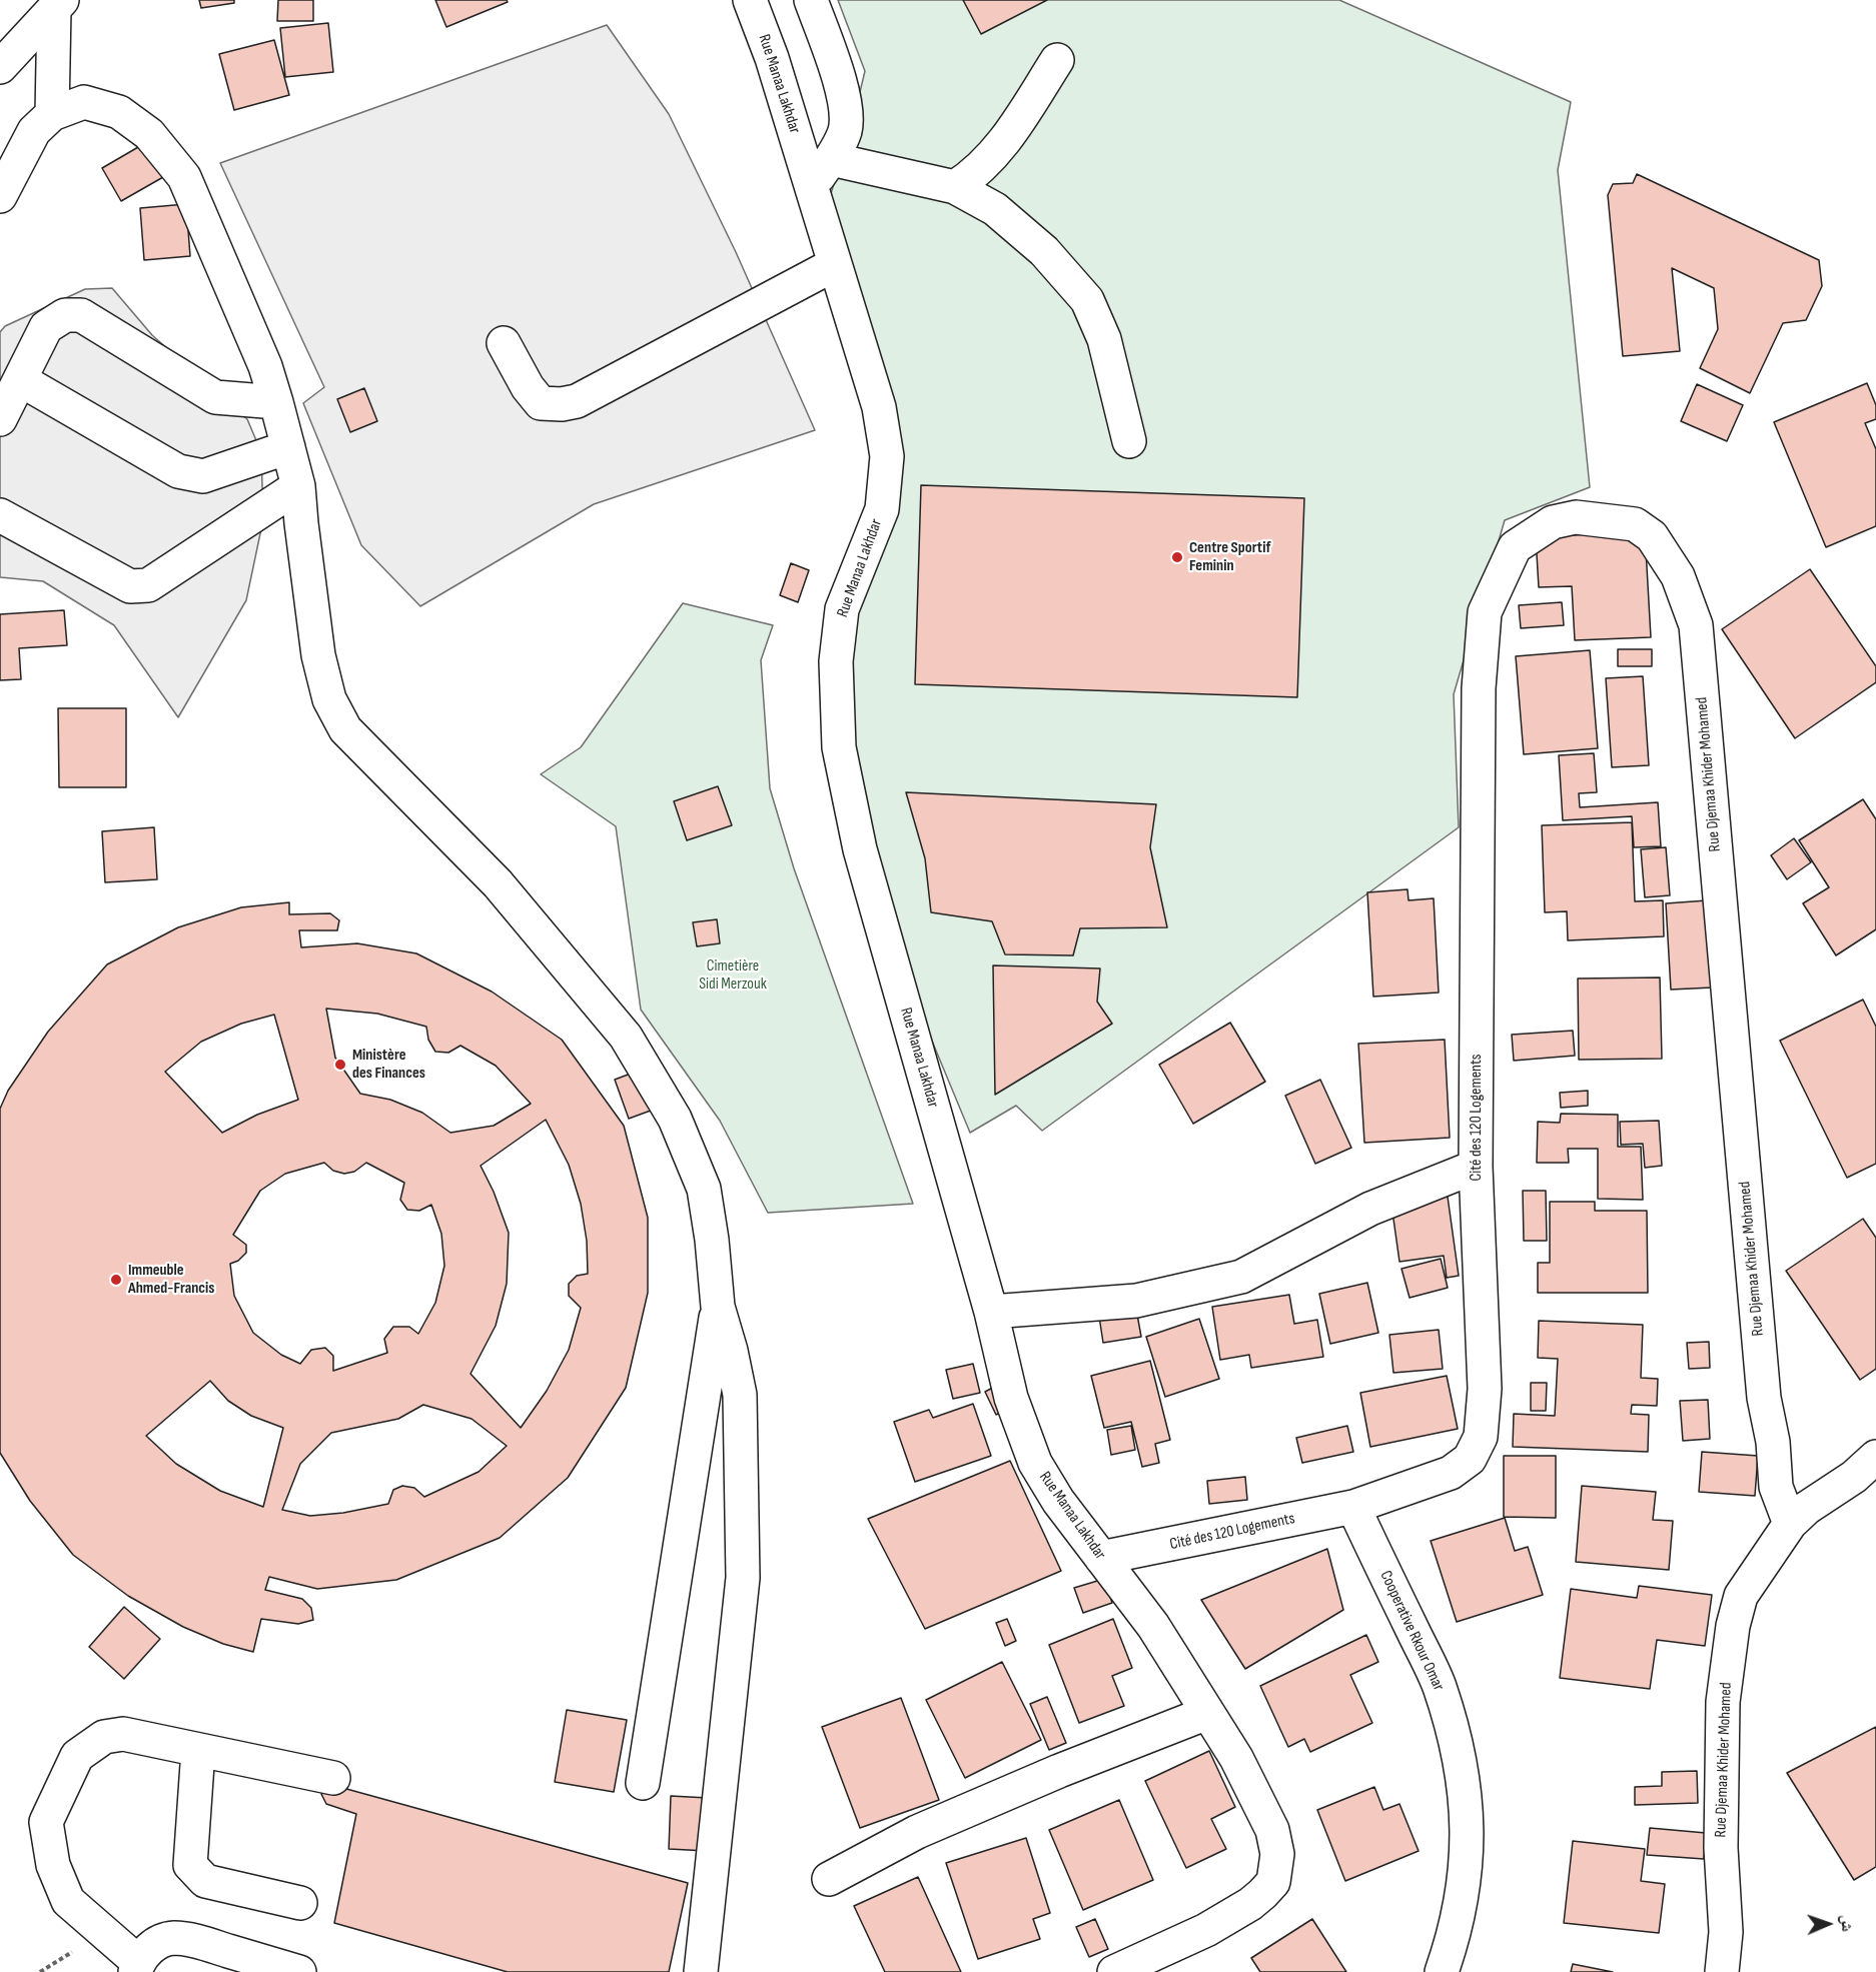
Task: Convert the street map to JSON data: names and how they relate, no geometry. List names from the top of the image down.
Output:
{
  "streets": {
    "street": [
      "Rue Manaa Lakhdar",
      "Rue Djemaa Khider Mohamed",
      "Cité des 120 Logements",
      "Cooperative Rkour Omar"
    ]
  },
  "crossings": [
    ["Rue Manaa Lakhdar", "Cité des 120 Logements"],
    ["Rue Djemaa Khider Mohamed", "Cité des 120 Logements"],
    ["Cité des 120 Logements", "Cooperative Rkour Omar"]
  ],
  "parks": ["Cimetière Sidi Merzouk"],
  "places": ["Centre Sportif Feminin", "Ministère des Finances", "Immeuble Ahmed-Francis"],
  "north": "right"
}
